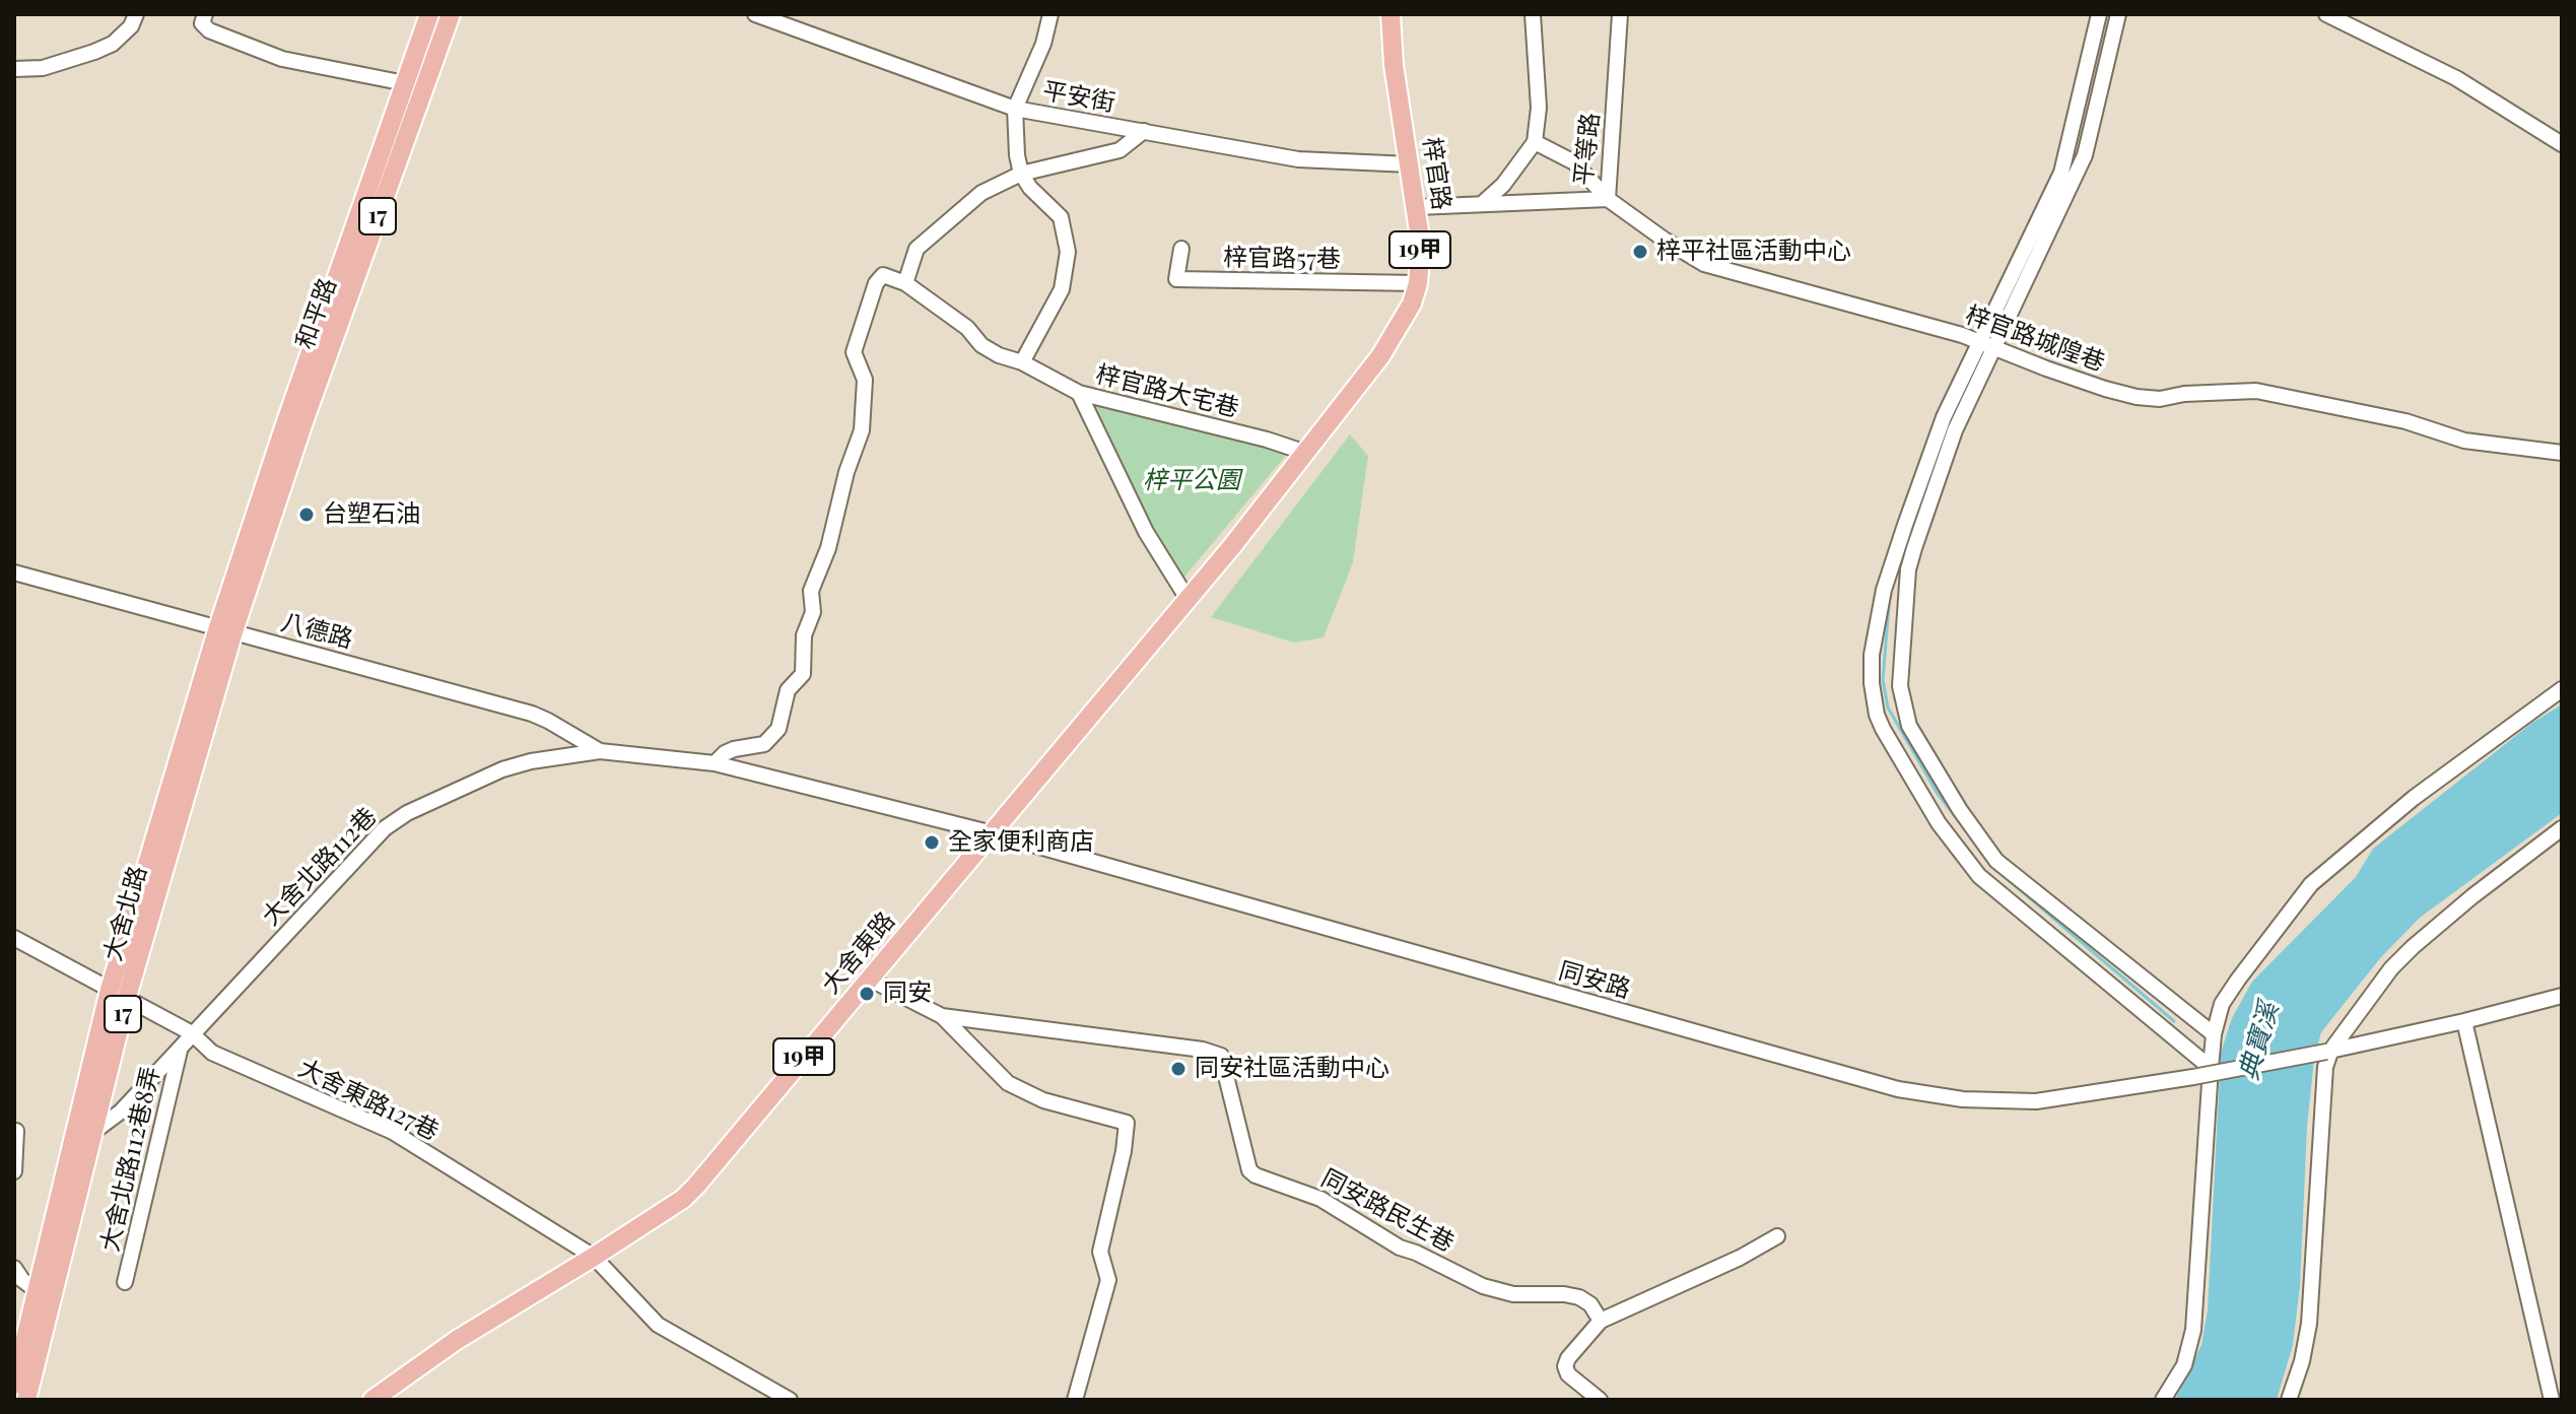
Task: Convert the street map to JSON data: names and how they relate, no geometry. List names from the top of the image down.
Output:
{
  "streets": {
    "main road": [
      "梓官路",
      "17",
      "19甲",
      "和平路",
      "大舍北路",
      "大舍東路"
    ],
    "street": [
      "平安街",
      "平等路",
      "梓官路57巷",
      "梓官路城隍巷",
      "梓官路大宅巷",
      "八德路",
      "大舍北路112巷",
      "同安路",
      "大舍東路127巷",
      "大舍北路112巷8弄",
      "同安路民生巷"
    ]
  },
  "crossings": [
    ["平安街", "梓官路"],
    ["平等路", "梓官路"],
    ["平等路", "梓官路城隍巷"],
    ["梓官路", "梓官路57巷"],
    ["梓官路", "梓官路大宅巷"],
    ["梓官路", "大舍東路"],
    ["和平路", "八德路"],
    ["和平路", "大舍北路"],
    ["梓官路大宅巷", "大舍北路112巷"],
    ["梓官路大宅巷", "大舍東路"],
    ["八德路", "大舍北路112巷"],
    ["八德路", "大舍北路"],
    ["大舍北路112巷", "大舍北路"],
    ["大舍北路112巷", "大舍東路"],
    ["大舍北路112巷", "同安路"],
    ["大舍北路112巷", "大舍東路127巷"],
    ["大舍北路112巷", "大舍北路112巷8弄"],
    ["大舍北路", "大舍東路127巷"],
    ["大舍東路", "同安路"],
    ["大舍東路", "大舍東路127巷"]
  ],
  "water": ["典寶溪"],
  "parks": ["梓平公園"],
  "places": [
    "梓平社區活動中心",
    "台塑石油",
    "全家便利商店",
    "同安",
    "同安社區活動中心"
  ]
}
